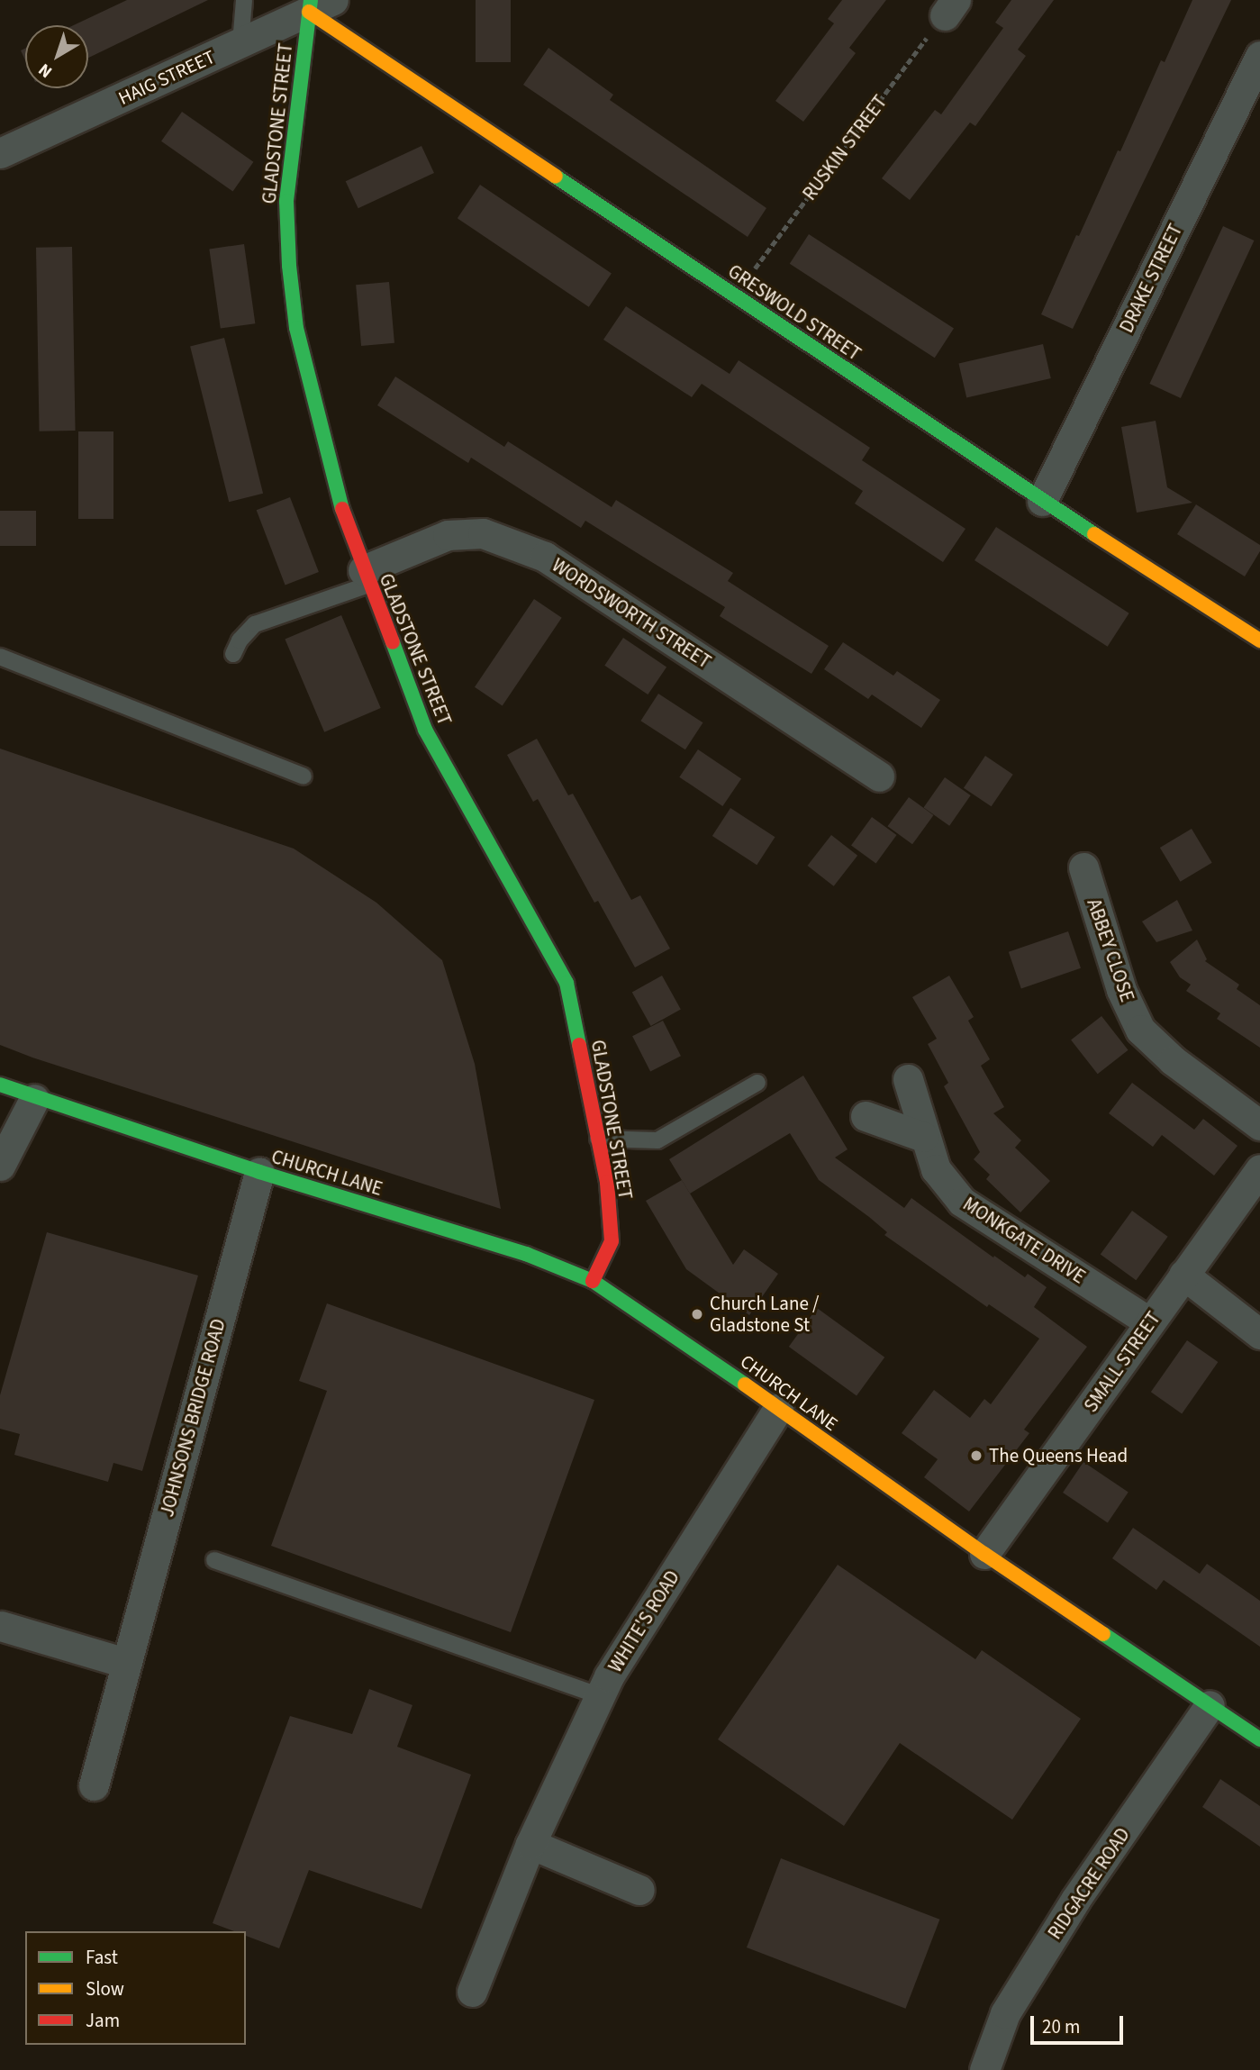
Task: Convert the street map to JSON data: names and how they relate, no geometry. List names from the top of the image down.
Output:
{
  "streets": {
    "street": [
      "HAIG STREET",
      "GLADSTONE STREET",
      "DRAKE STREET",
      "GRESWOLD STREET",
      "WORDSWORTH STREET",
      "ABBEY CLOSE",
      "CHURCH LANE",
      "MONKGATE DRIVE",
      "SMALL STREET",
      "JOHNSONS BRIDGE ROAD",
      "WHITE'S ROAD",
      "RIDGACRE ROAD"
    ],
    "path": ["RUSKIN STREET"]
  },
  "crossings": [
    ["HAIG STREET", "GLADSTONE STREET"],
    ["HAIG STREET", "GRESWOLD STREET"],
    ["GLADSTONE STREET", "GRESWOLD STREET"],
    ["GLADSTONE STREET", "WORDSWORTH STREET"],
    ["GLADSTONE STREET", "CHURCH LANE"],
    ["RUSKIN STREET", "GRESWOLD STREET"],
    ["DRAKE STREET", "GRESWOLD STREET"],
    ["CHURCH LANE", "SMALL STREET"],
    ["CHURCH LANE", "JOHNSONS BRIDGE ROAD"],
    ["CHURCH LANE", "WHITE'S ROAD"],
    ["CHURCH LANE", "RIDGACRE ROAD"],
    ["MONKGATE DRIVE", "SMALL STREET"]
  ],
  "places": ["Church Lane / Gladstone St", "The Queens Head"],
  "legend": ["Fast", "Slow", "Jam"],
  "scale_bar": "20 m",
  "north": "bottom left"
}
